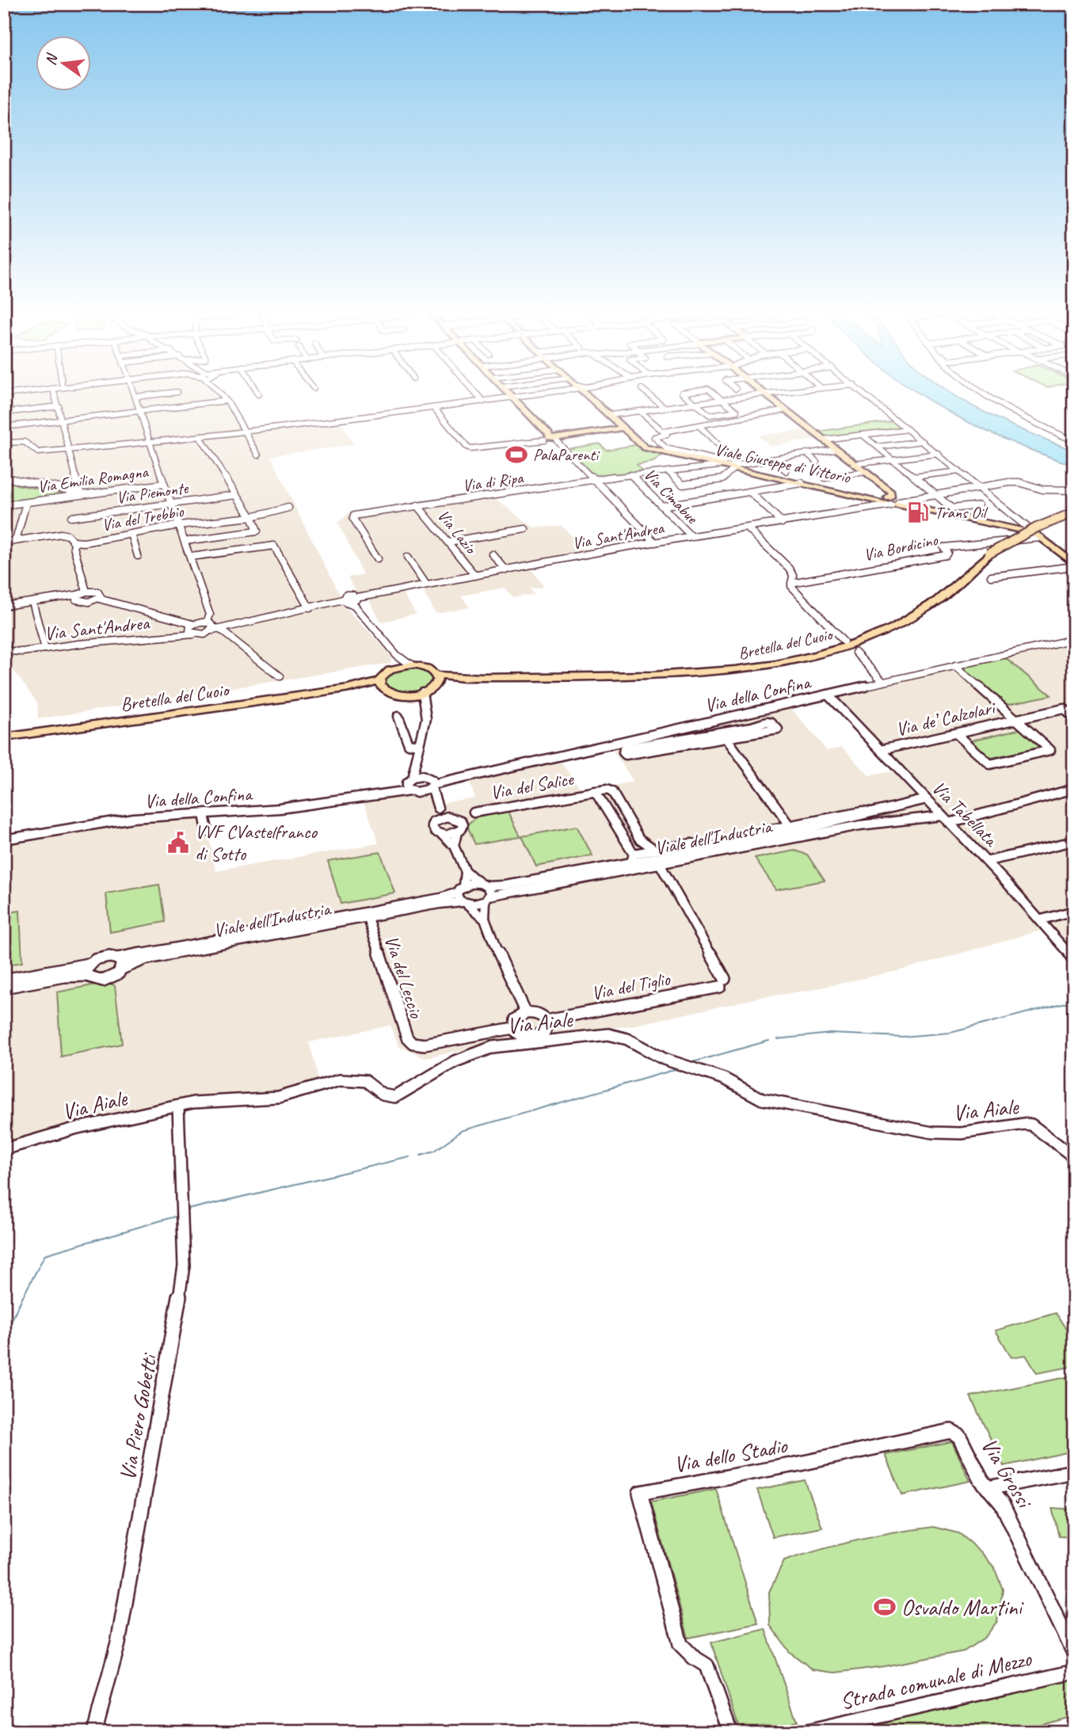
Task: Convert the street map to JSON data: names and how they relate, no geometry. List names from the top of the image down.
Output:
{
  "streets": {
    "main road": ["Viale Giuseppe di Vittorio", "Bretella del Cuoio"],
    "street": [
      "Via Emilia Romagna",
      "Via di Ripa",
      "Via Piemonte",
      "Via Cimabue",
      "Via del Trebbio",
      "Via Lazio",
      "Via Sant'Andrea",
      "Via Bordicino",
      "Via della Confina",
      "Via de’ Calzolari",
      "Via del Salice",
      "Via Tabellata",
      "Viale dell'Industria",
      "Via del Leccio",
      "Via del Tiglio",
      "Via Aiale",
      "Via Piero Gobetti",
      "Via dello Stadio",
      "Via Grossi",
      "Strada comunale di Mezzo"
    ]
  },
  "crossings": [
    ["Viale Giuseppe di Vittorio", "Via di Ripa"],
    ["Viale Giuseppe di Vittorio", "Via Sant'Andrea"],
    ["Viale Giuseppe di Vittorio", "Via Bordicino"],
    ["Via di Ripa", "Via Cimabue"],
    ["Via di Ripa", "Via Lazio"],
    ["Via Cimabue", "Via Sant'Andrea"],
    ["Via Lazio", "Via Sant'Andrea"],
    ["Via della Confina", "Via Tabellata"],
    ["Via de’ Calzolari", "Via Tabellata"],
    ["Via Tabellata", "Viale dell'Industria"],
    ["Viale dell'Industria", "Via del Leccio"],
    ["Viale dell'Industria", "Via del Tiglio"],
    ["Via del Leccio", "Via del Tiglio"],
    ["Via Aiale", "Via Piero Gobetti"],
    ["Via dello Stadio", "Via Grossi"]
  ],
  "places": {
    "sports": ["PalaParenti", "Osvaldo Martini"],
    "fuel station": ["Trans Oil"],
    "public building": ["VVF CVastelfranco di Sotto"]
  },
  "north": "left"
}
